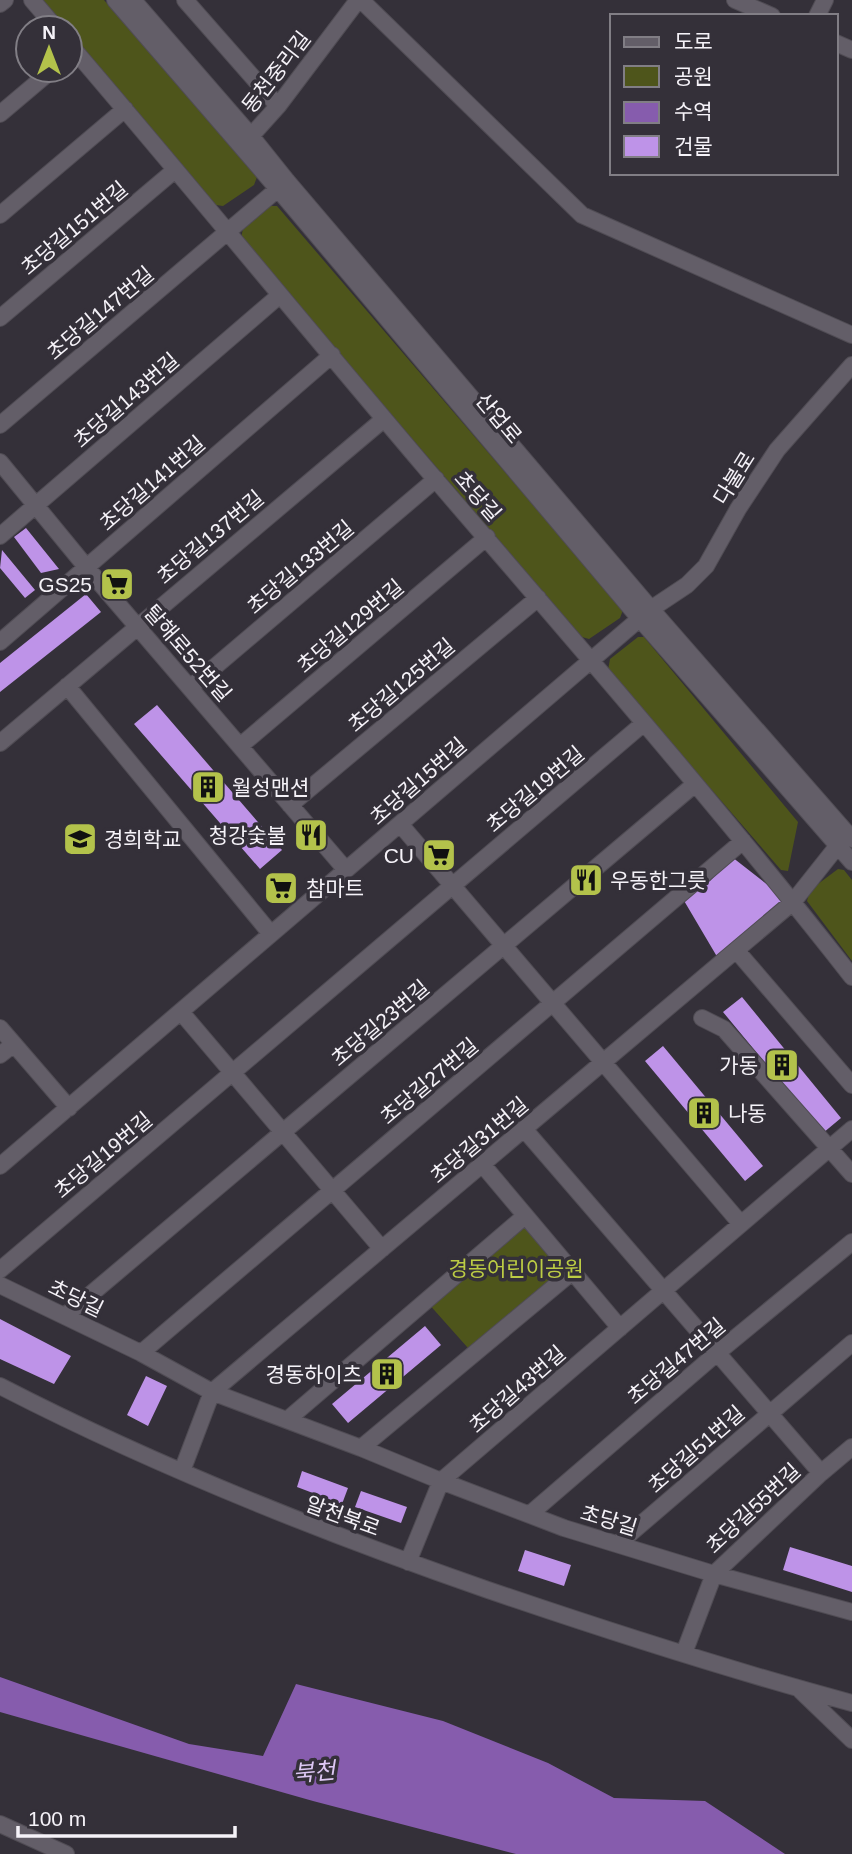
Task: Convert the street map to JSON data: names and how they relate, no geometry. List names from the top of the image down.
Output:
{
  "streets": {
    "street": [
      "동천중리길",
      "초당길151번길",
      "초당길147번길",
      "초당길143번길",
      "산업로",
      "다불로",
      "초당길141번길",
      "초당길",
      "초당길137번길",
      "초당길133번길",
      "초당길129번길",
      "탈해로52번길",
      "초당길125번길",
      "초당길15번길",
      "초당길19번길",
      "초당길23번길",
      "초당길27번길",
      "초당길31번길",
      "초당길47번길",
      "초당길43번길",
      "초당길51번길",
      "초당길55번길",
      "알천북로"
    ]
  },
  "crossings": [
    ["동천중리길", "산업로"],
    ["초당길151번길", "초당길"],
    ["초당길147번길", "산업로"],
    ["초당길147번길", "초당길"],
    ["초당길143번길", "초당길"],
    ["초당길143번길", "탈해로52번길"],
    ["산업로", "다불로"],
    ["산업로", "초당길31번길"],
    ["다불로", "초당길"],
    ["다불로", "초당길15번길"],
    ["초당길141번길", "초당길"],
    ["초당길141번길", "탈해로52번길"],
    ["초당길", "초당길137번길"],
    ["초당길", "초당길133번길"],
    ["초당길", "초당길129번길"],
    ["초당길", "초당길125번길"],
    ["초당길", "초당길15번길"],
    ["초당길", "초당길19번길"],
    ["초당길", "초당길23번길"],
    ["초당길", "초당길27번길"],
    ["초당길", "초당길31번길"],
    ["초당길", "초당길47번길"],
    ["초당길", "초당길43번길"],
    ["초당길", "초당길51번길"],
    ["초당길", "초당길55번길"],
    ["초당길137번길", "탈해로52번길"],
    ["초당길133번길", "탈해로52번길"],
    ["초당길129번길", "탈해로52번길"],
    ["탈해로52번길", "초당길125번길"],
    ["탈해로52번길", "초당길15번길"],
    ["초당길47번길", "초당길51번길"],
    ["초당길43번길", "초당길51번길"],
    ["초당길51번길", "초당길55번길"]
  ],
  "water": ["북천"],
  "parks": ["경동어린이공원"],
  "places": {
    "supermarket": ["GS25", "CU", "참마트"],
    "building": [
      "월성맨션",
      "가동",
      "나동",
      "경동하이츠"
    ],
    "restaurant": ["청강숯불", "우동한그릇"],
    "school or university": ["경희학교"]
  },
  "legend": [
    "도로",
    "공원",
    "수역",
    "건물"
  ],
  "scale_bar": "100 m",
  "north": "top"
}
